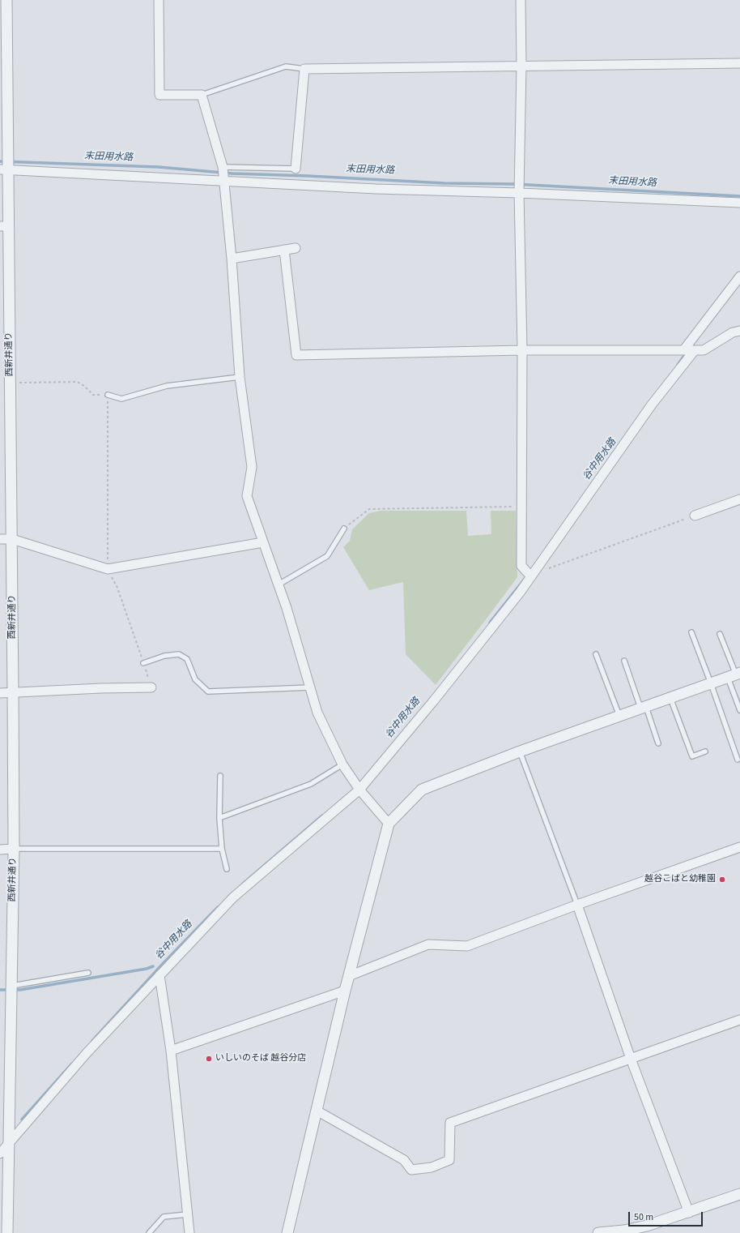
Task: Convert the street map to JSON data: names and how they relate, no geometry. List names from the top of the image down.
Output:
{
  "streets": {
    "street": ["西新井通り"]
  },
  "water": ["末田用水路", "谷中用水路"],
  "places": ["越谷こばと幼稚園", "いしいのそば 越谷分店"],
  "scale_bar": "50 m"
}
